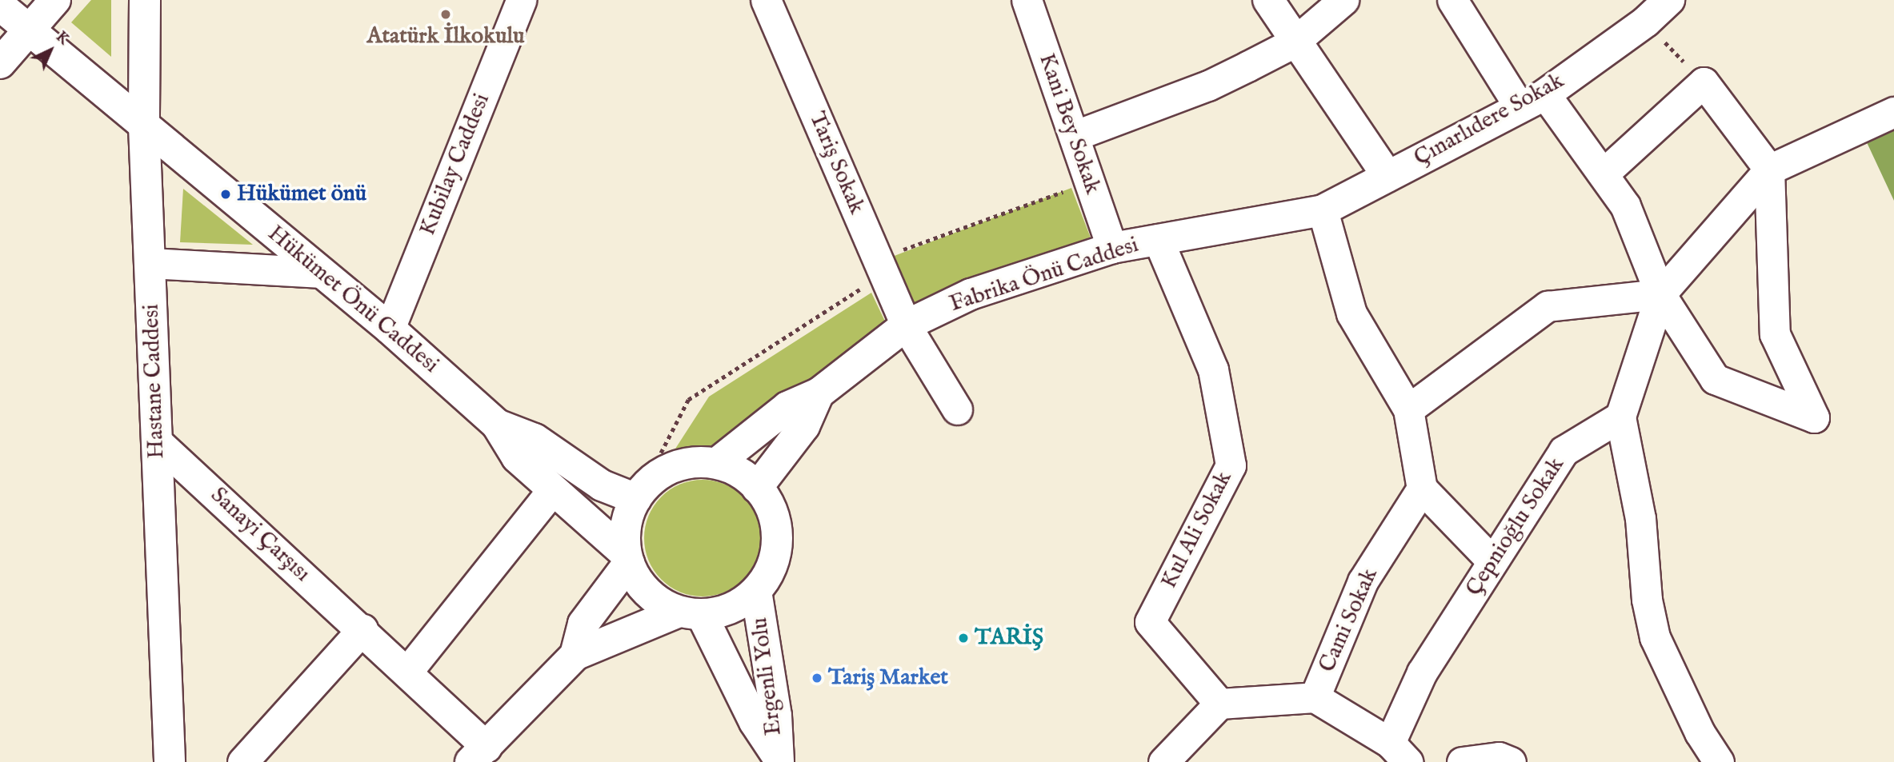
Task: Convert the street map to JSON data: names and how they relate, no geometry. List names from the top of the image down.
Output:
{
  "streets": {
    "street": [
      "Çınarlıdere Sokak",
      "Kani Bey Sokak",
      "Tariş Sokak",
      "Kubilay Caddesi",
      "Fabrika Önü Caddesi",
      "Hükümet Önü Caddesi",
      "Hastane Caddesi",
      "Çepnioğlu Sokak",
      "Kul Ali Sokak",
      "Sanayi Çarşısı",
      "Cami Sokak",
      "Ergenli Yolu"
    ]
  },
  "crossings": [
    ["Çınarlıdere Sokak", "Fabrika Önü Caddesi"],
    ["Kani Bey Sokak", "Fabrika Önü Caddesi"],
    ["Tariş Sokak", "Fabrika Önü Caddesi"],
    ["Kubilay Caddesi", "Hükümet Önü Caddesi"],
    ["Fabrika Önü Caddesi", "Hükümet Önü Caddesi"],
    ["Fabrika Önü Caddesi", "Kul Ali Sokak"],
    ["Fabrika Önü Caddesi", "Ergenli Yolu"],
    ["Hükümet Önü Caddesi", "Hastane Caddesi"],
    ["Hükümet Önü Caddesi", "Ergenli Yolu"],
    ["Hastane Caddesi", "Sanayi Çarşısı"]
  ],
  "places": [
    "Atatürk İlkokulu",
    "Hükümet önü",
    "TARİŞ",
    "Tariş Market"
  ],
  "north": "top right"
}
